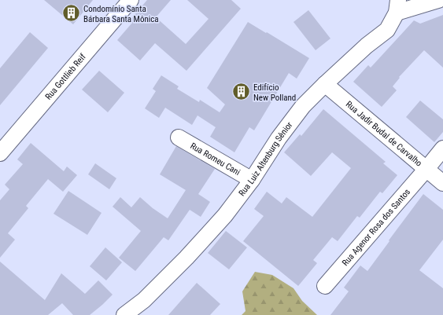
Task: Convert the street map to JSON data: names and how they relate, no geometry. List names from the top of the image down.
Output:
{
  "streets": {
    "street": [
      "Rua Gottlieb Reif",
      "Rua Jadir Budal de Carvalho",
      "Rua Romeu Cani",
      "Rua Luiz Altenburg Sênior",
      "Rua Agenor Rosa dos Santos"
    ]
  },
  "crossings": [
    ["Rua Jadir Budal de Carvalho", "Rua Luiz Altenburg Sênior"],
    ["Rua Jadir Budal de Carvalho", "Rua Agenor Rosa dos Santos"],
    ["Rua Romeu Cani", "Rua Luiz Altenburg Sênior"]
  ],
  "places": {
    "building": ["Condomínio Santa Bárbara Santa Mônica", "Edifício New Polland"]
  }
}
